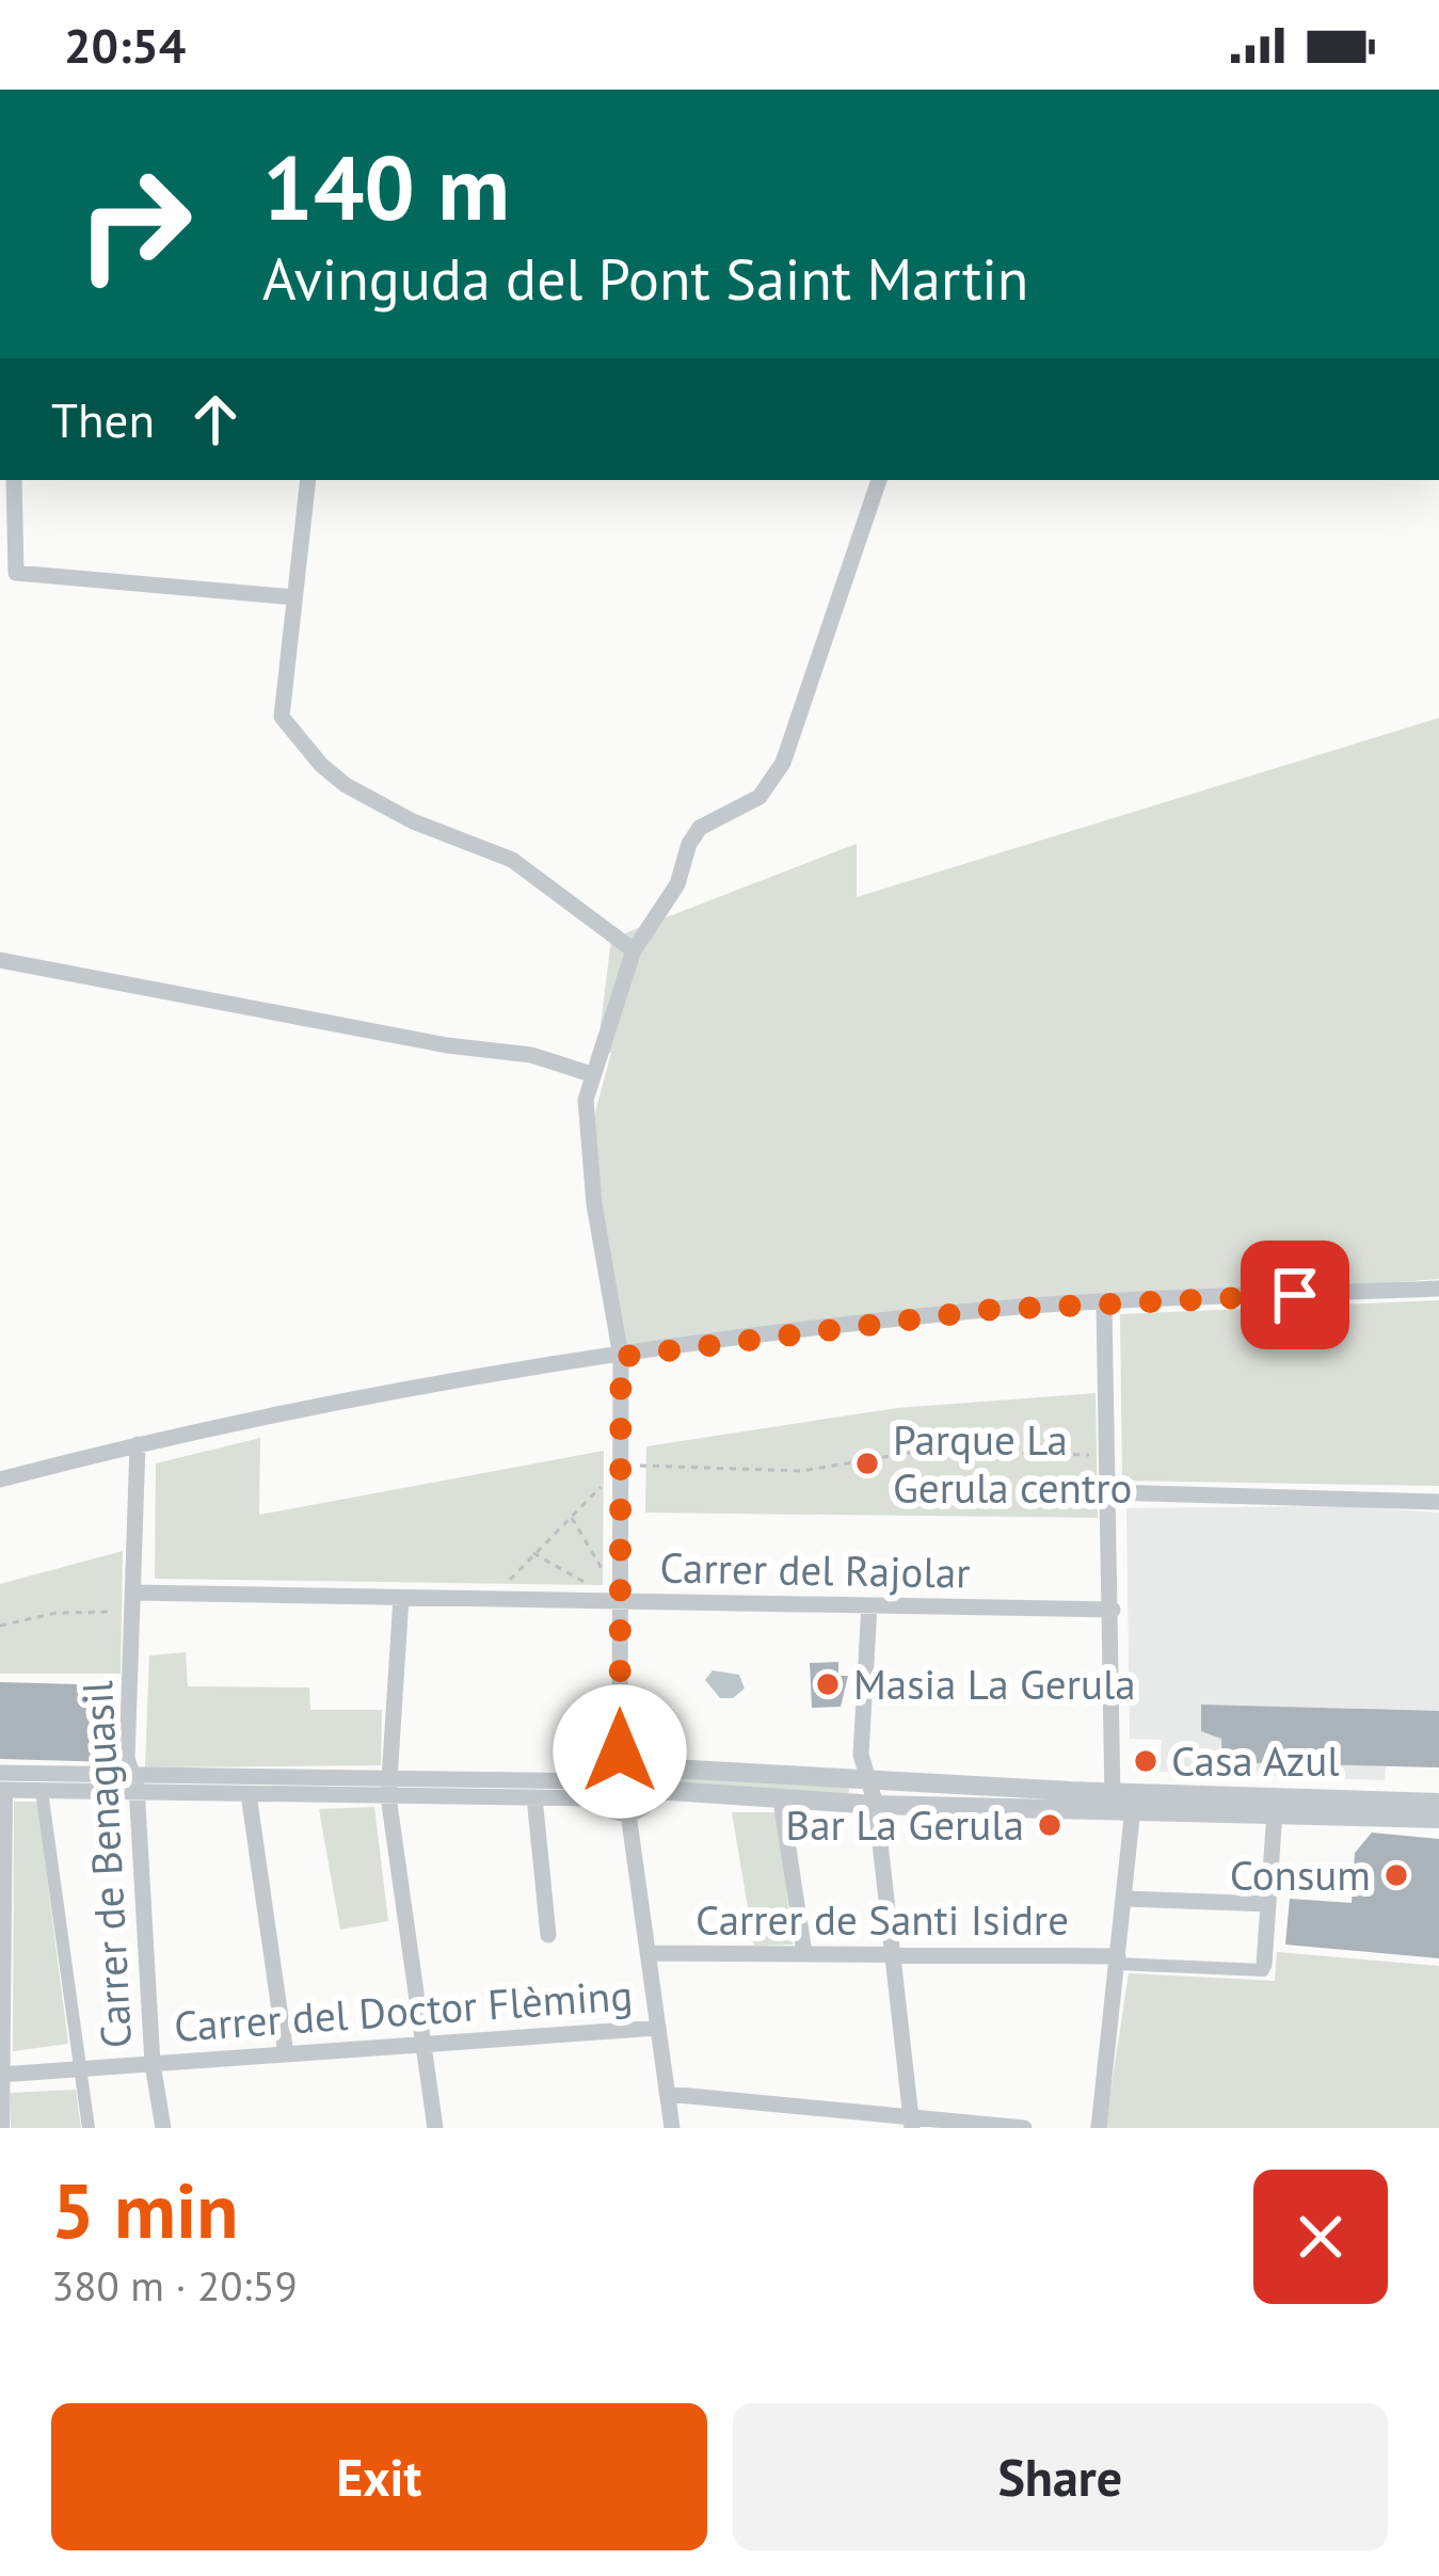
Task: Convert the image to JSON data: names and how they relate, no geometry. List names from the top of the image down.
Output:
{
  "streets": {
    "street": [
      "Carrer del Rajolar",
      "Carrer de Benaguasil",
      "Carrer de Santi Isidre",
      "Carrer del Doctor Flèming"
    ]
  },
  "crossings": [
    ["Carrer del Rajolar", "Carrer de Benaguasil"],
    ["Carrer de Benaguasil", "Carrer del Doctor Flèming"]
  ],
  "places": [
    "Parque La Gerula centro",
    "Masia La Gerula",
    "Casa Azul",
    "Bar La Gerula",
    "Consum"
  ],
  "page": {
    "status": "20:54",
    "turn": ["140 m", "Avinguda del Pont Saint Martin"],
    "then": "Then",
    "heading": ["5 min", "380 m · 20:59"],
    "buttons": ["Exit", "Share"]
  }
}
